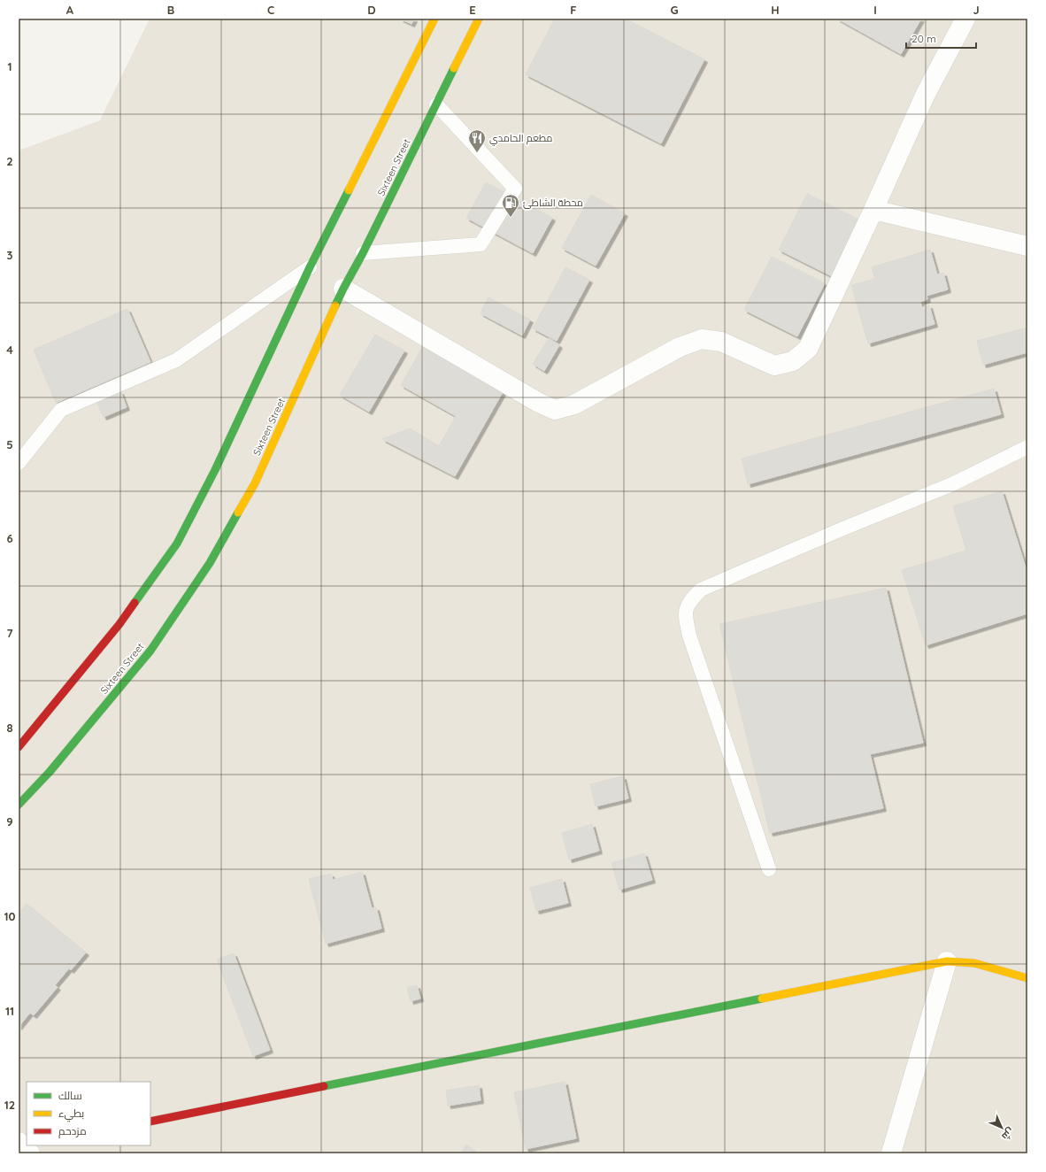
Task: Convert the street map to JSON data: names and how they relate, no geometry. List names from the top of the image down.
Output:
{
  "streets": {
    "main road": ["Sixteen Street"]
  },
  "places": {
    "restaurant": ["مطعم الحامدي"],
    "fuel station": ["محطة الشاطئ"]
  },
  "legend": ["سالك", "بطيء", "مزدحم"],
  "scale_bar": "20 m",
  "north": "bottom right",
  "grid": {
    "columns": [
      "A",
      "B",
      "C",
      "D",
      "E",
      "F",
      "G",
      "H",
      "I",
      "J"
    ],
    "rows": [
      "1",
      "2",
      "3",
      "4",
      "5",
      "6",
      "7",
      "8",
      "9",
      "10",
      "11",
      "12"
    ]
  }
}
